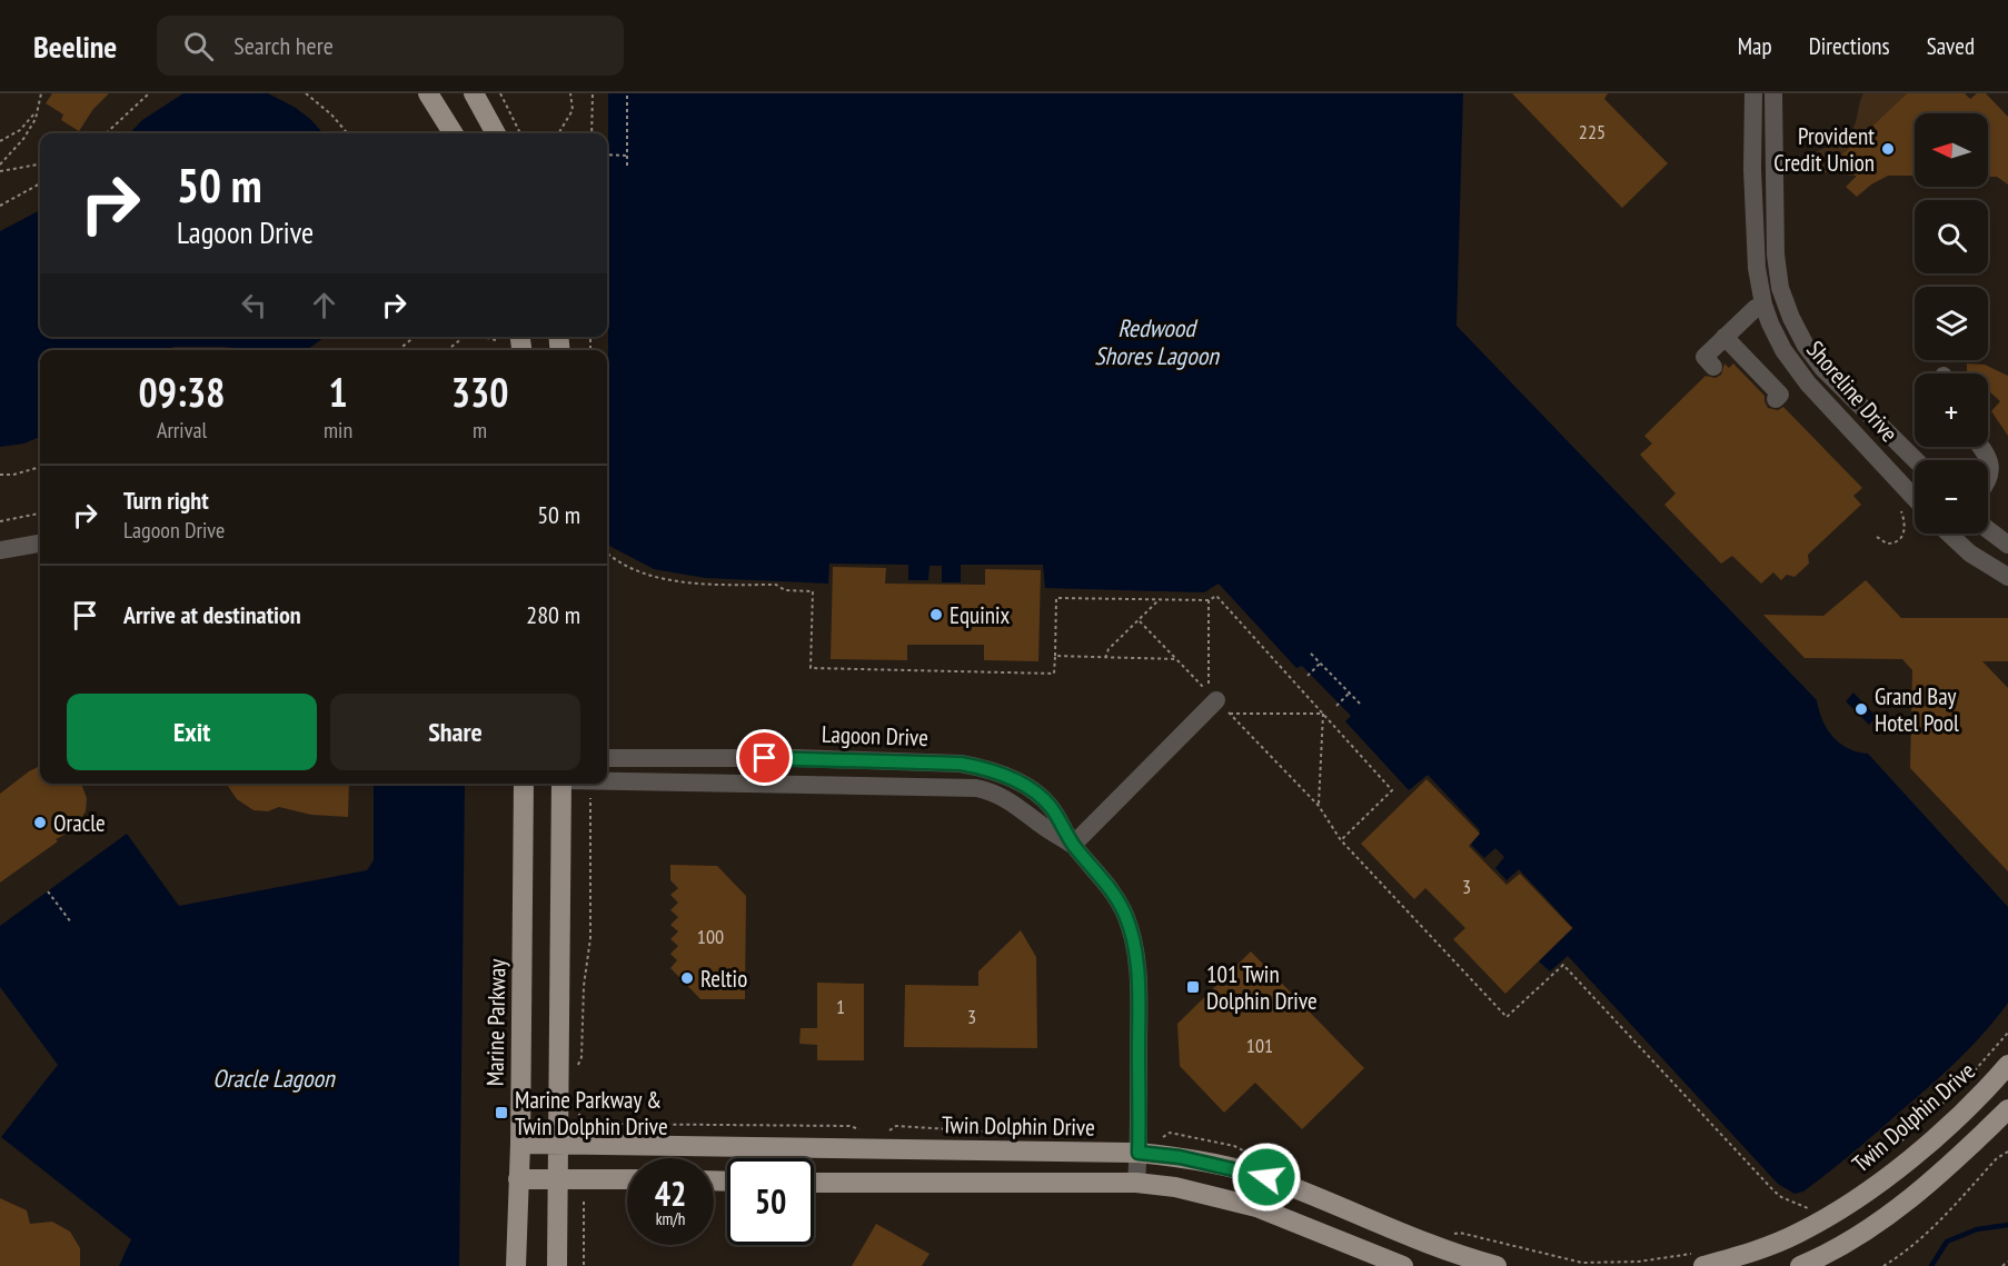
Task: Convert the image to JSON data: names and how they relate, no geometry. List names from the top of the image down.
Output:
{
  "streets": {
    "main road": ["Marine Parkway", "Twin Dolphin Drive"],
    "street": ["Shoreline Drive", "Lagoon Drive"]
  },
  "crossings": [
    ["Lagoon Drive", "Twin Dolphin Drive"],
    ["Marine Parkway", "Twin Dolphin Drive"]
  ],
  "water": ["Redwood Shores Lagoon", "Oracle Lagoon"],
  "places": {
    "other": [
      "Provident Credit Union",
      "Equinix",
      "Grand Bay Hotel Pool",
      "Oracle",
      "Reltio"
    ],
    "transit": ["101 Twin Dolphin Drive", "Marine Parkway & Twin Dolphin Drive"]
  },
  "house_numbers": [
    "225",
    "3",
    "100",
    "1",
    "3",
    "101"
  ],
  "north": "left",
  "page": {
    "header": "Beeline",
    "search": "Search here",
    "nav": ["Map", "Directions", "Saved"],
    "map_buttons": ["+", "−"],
    "turn": ["50 m", "Lagoon Drive"],
    "eta": [
      "09:38",
      "Arrival",
      "1",
      "min",
      "330",
      "m"
    ],
    "list": [
      {
        "name": "Turn right",
        "note": "Lagoon Drive",
        "value": "50 m"
      },
      {
        "name": "Arrive at destination",
        "value": "280 m"
      }
    ],
    "buttons": ["Exit", "Share"],
    "speed": "42 km/h",
    "limit": "50"
  }
}
